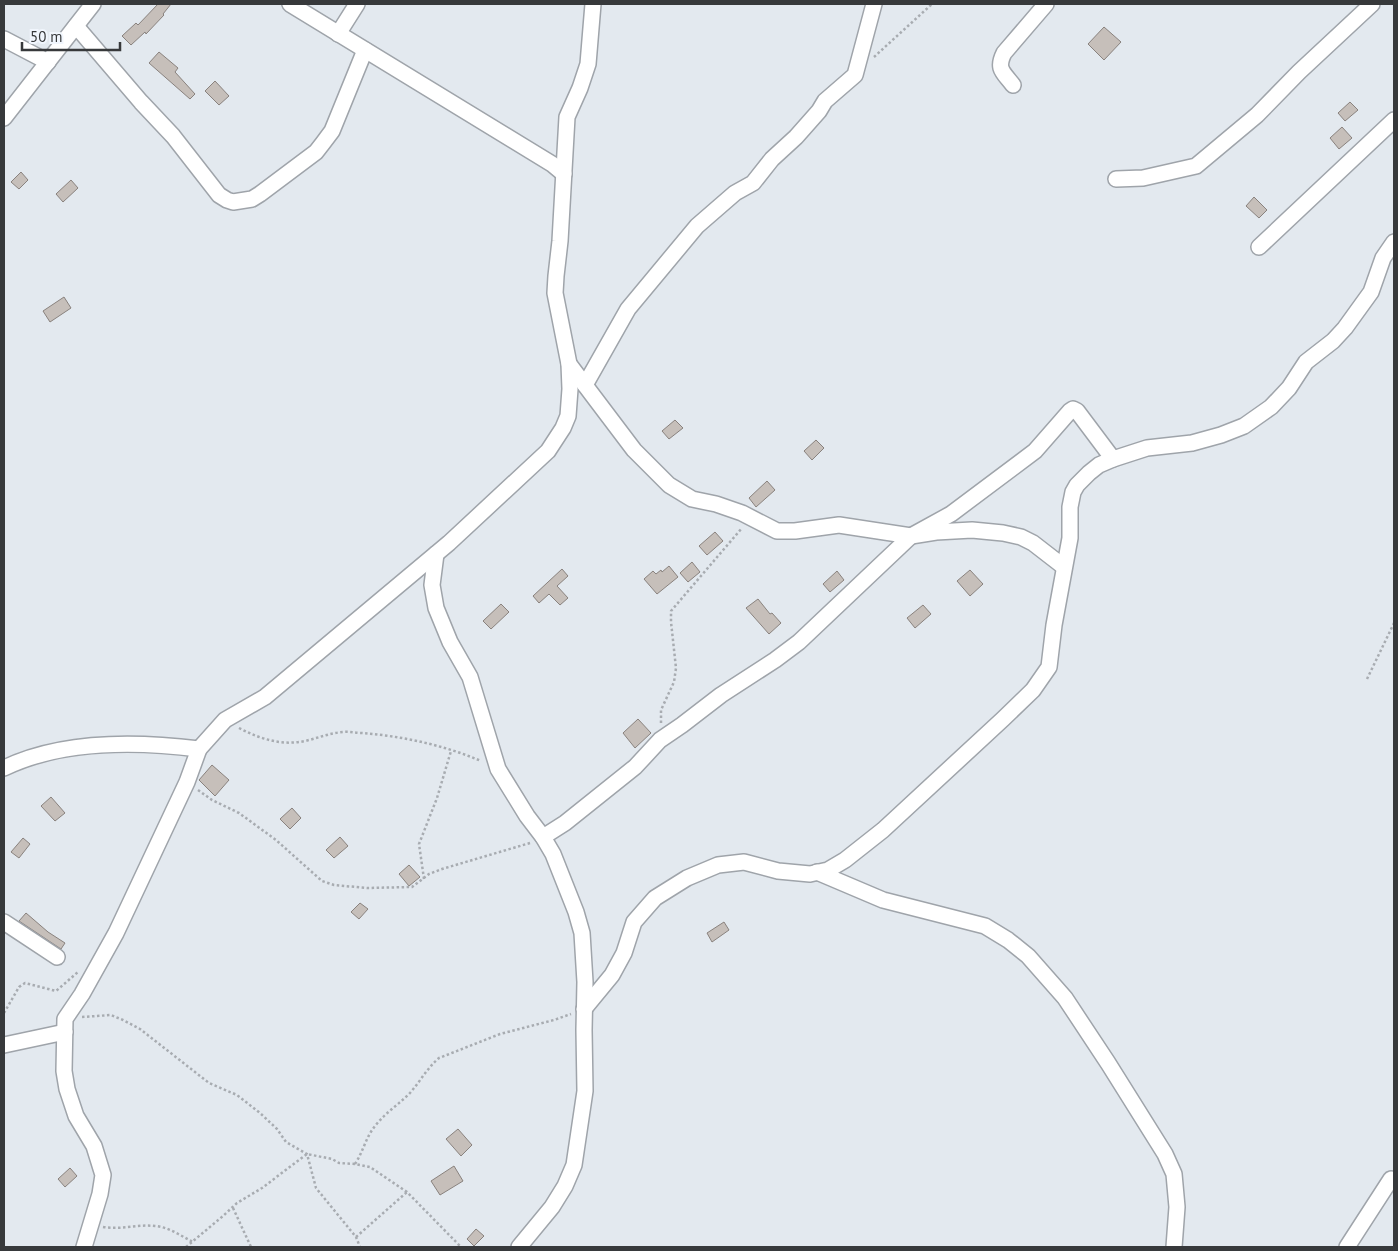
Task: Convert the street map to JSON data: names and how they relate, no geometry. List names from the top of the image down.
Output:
{
  "scale_bar": "50 m"
}
